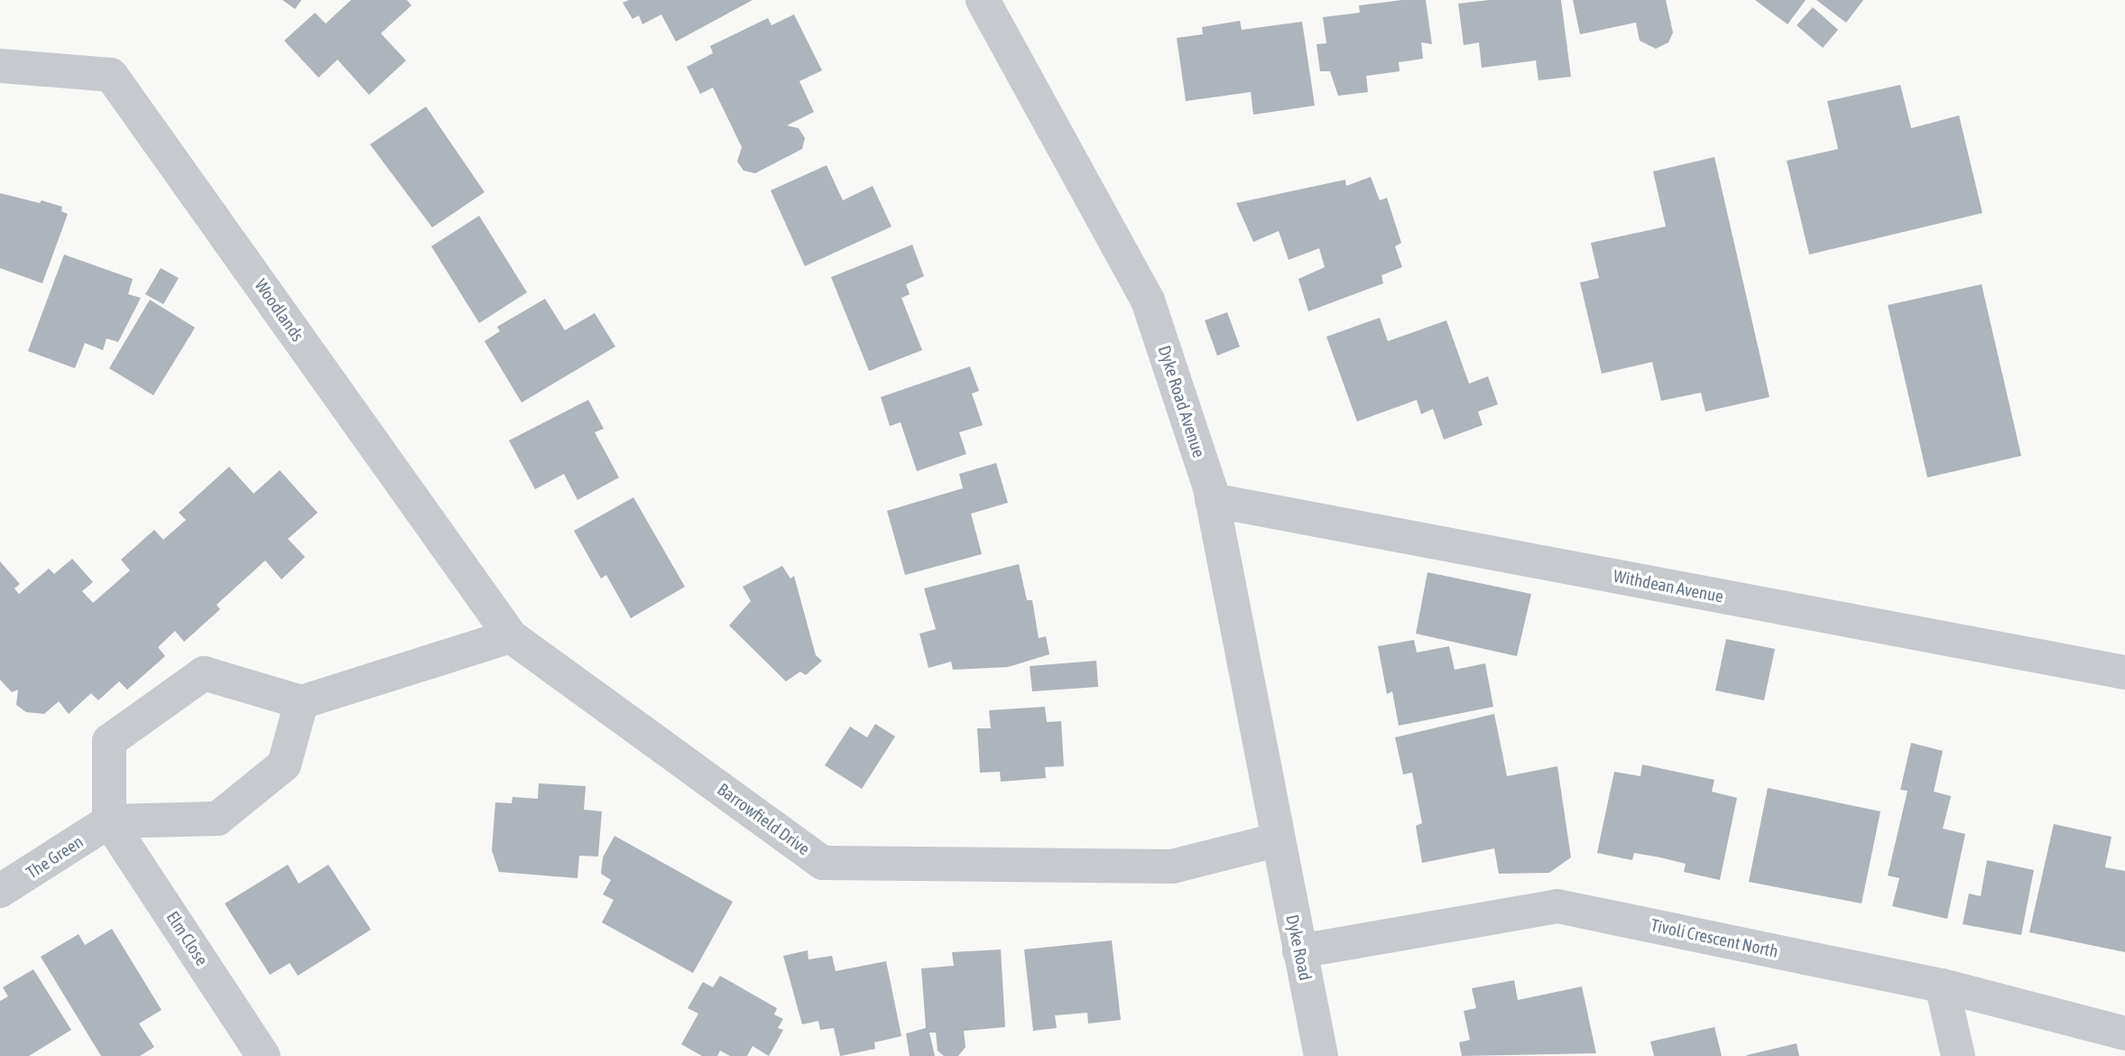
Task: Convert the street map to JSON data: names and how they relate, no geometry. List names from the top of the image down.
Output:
{
  "streets": {
    "street": [
      "Woodlands",
      "Dyke Road Avenue",
      "Withdean Avenue",
      "Barrowfield Drive",
      "The Green",
      "Elm Close",
      "Tivoli Crescent North",
      "Dyke Road"
    ]
  },
  "crossings": [
    ["Woodlands", "Barrowfield Drive"],
    ["Dyke Road Avenue", "Withdean Avenue"],
    ["Dyke Road Avenue", "Barrowfield Drive"],
    ["Dyke Road Avenue", "Dyke Road"],
    ["Barrowfield Drive", "Dyke Road"],
    ["The Green", "Elm Close"],
    ["Tivoli Crescent North", "Dyke Road"]
  ]
}
